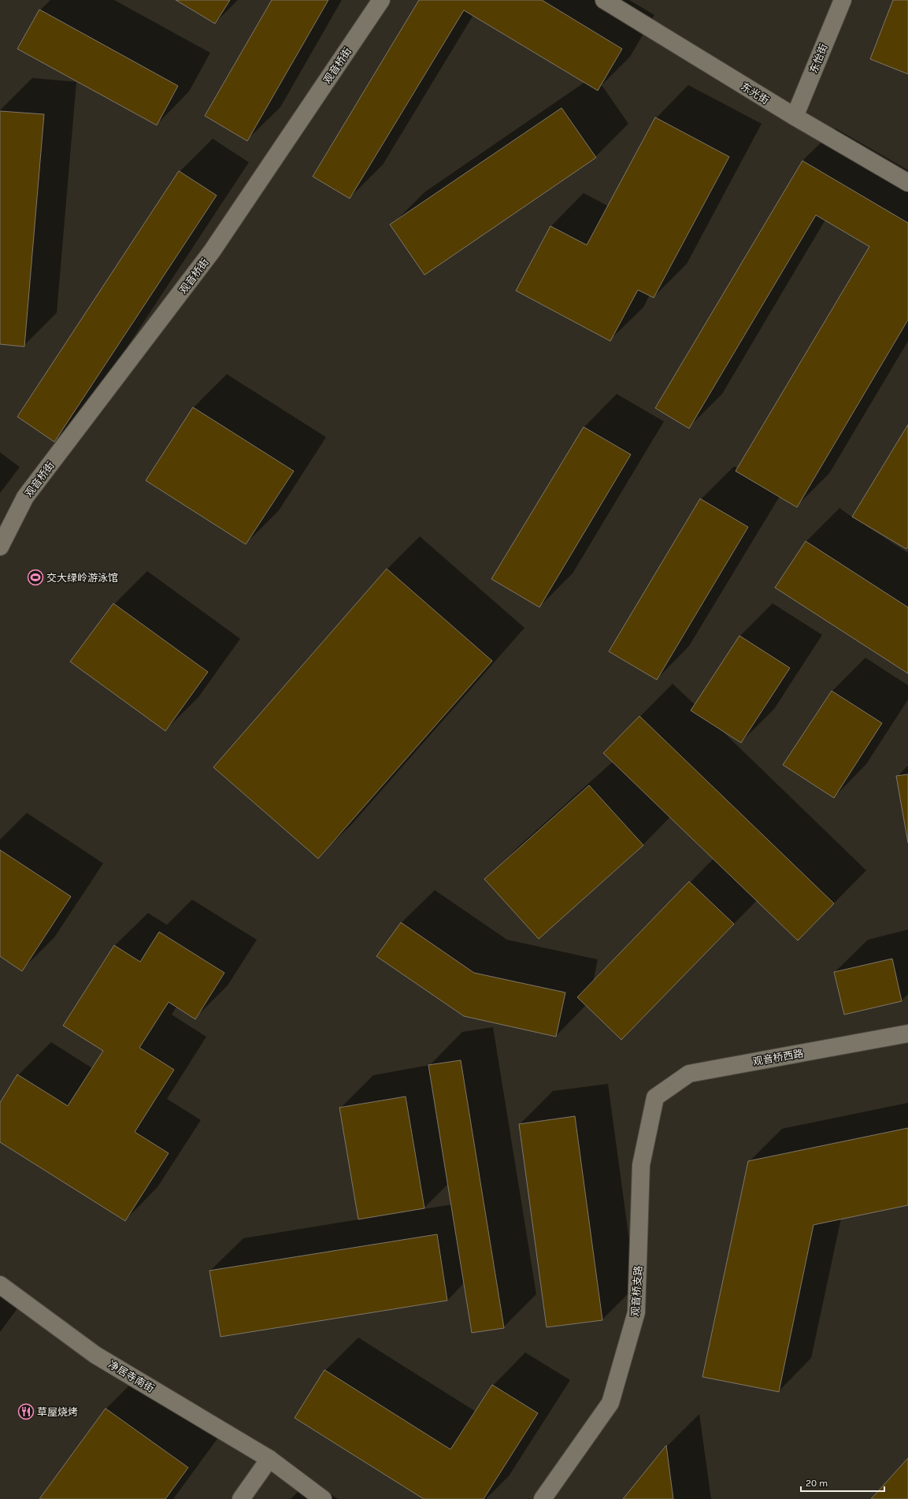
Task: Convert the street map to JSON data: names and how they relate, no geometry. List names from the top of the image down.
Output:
{
  "streets": {
    "street": [
      "东怡街",
      "观音桥街",
      "东光街",
      "观音桥西路",
      "观音桥支路",
      "净居寺南街"
    ]
  },
  "crossings": [
    ["东怡街", "东光街"],
    ["观音桥西路", "观音桥支路"]
  ],
  "places": {
    "sports": ["交大绿岭游泳馆"],
    "restaurant": ["草屋烧烤"]
  },
  "scale_bar": "20 m"
}
